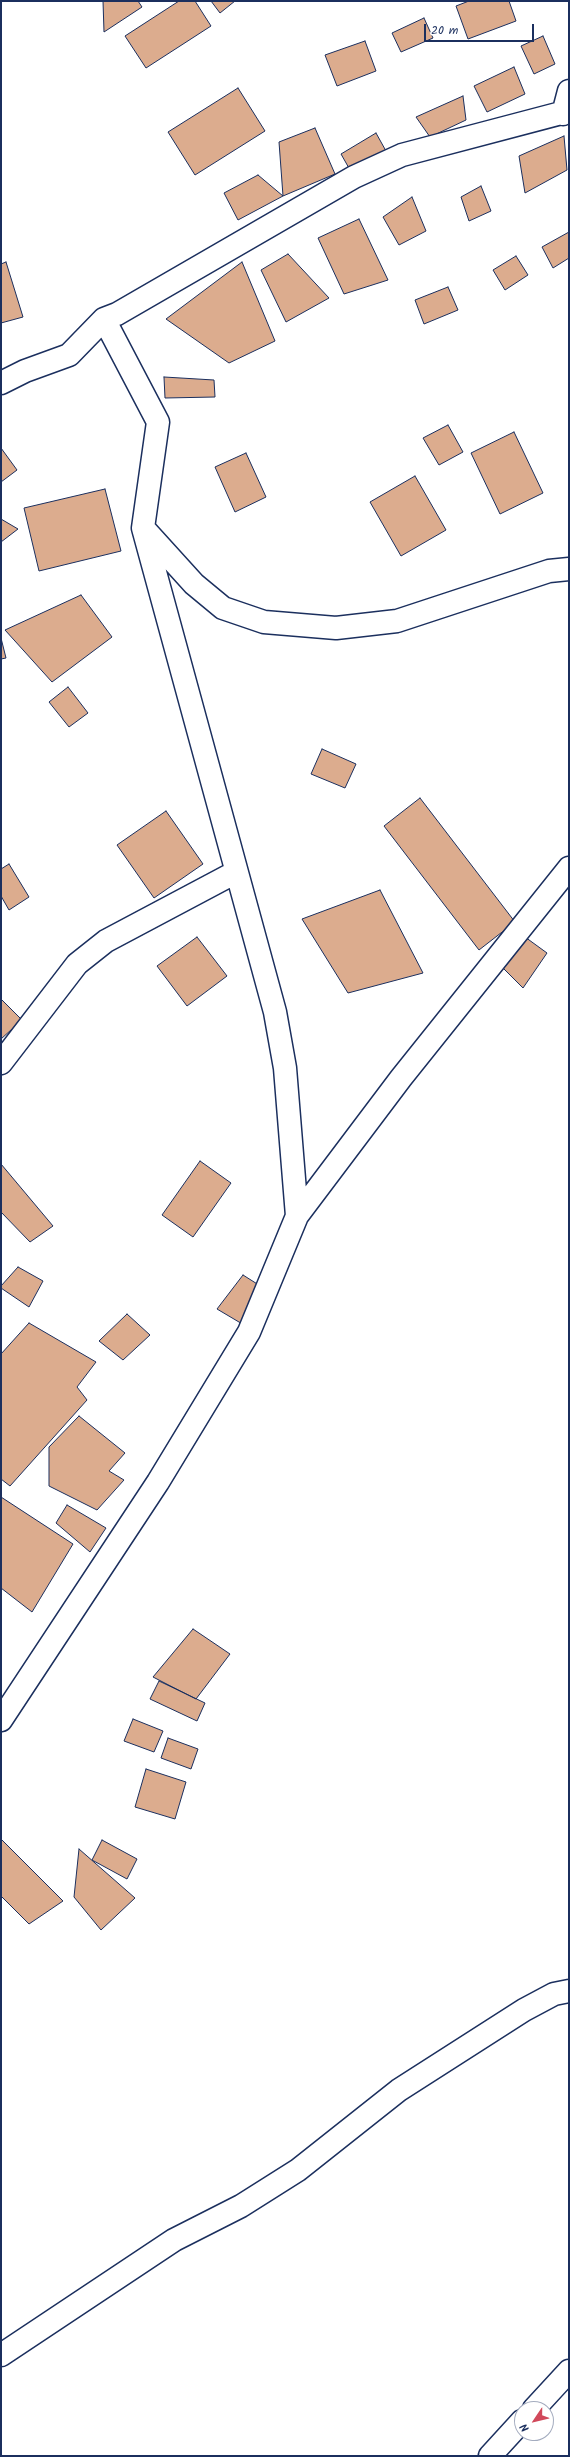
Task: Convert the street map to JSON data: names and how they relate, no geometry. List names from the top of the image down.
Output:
{
  "scale_bar": "20 m",
  "north": "bottom left"
}
